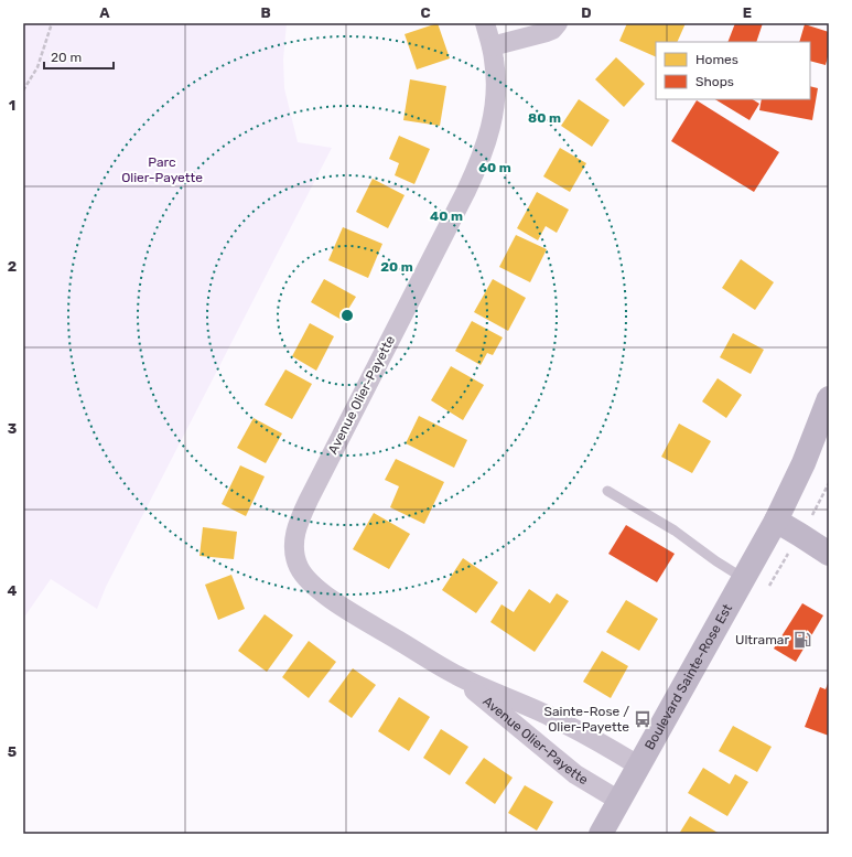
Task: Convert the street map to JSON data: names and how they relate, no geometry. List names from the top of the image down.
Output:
{
  "streets": {
    "street": ["Avenue Olier-Payette", "Boulevard Sainte-Rose Est"]
  },
  "crossings": [
    ["Avenue Olier-Payette", "Boulevard Sainte-Rose Est"]
  ],
  "parks": ["Parc Olier-Payette"],
  "places": {
    "fuel station": ["Ultramar"],
    "bus stop": ["Sainte-Rose / Olier-Payette"]
  },
  "legend": ["Homes", "Shops"],
  "scale_bar": "20 m",
  "grid": {
    "columns": [
      "A",
      "B",
      "C",
      "D",
      "E"
    ],
    "rows": [
      "1",
      "2",
      "3",
      "4",
      "5"
    ]
  },
  "rings": [
    "80 m",
    "60 m",
    "40 m",
    "20 m"
  ]
}
